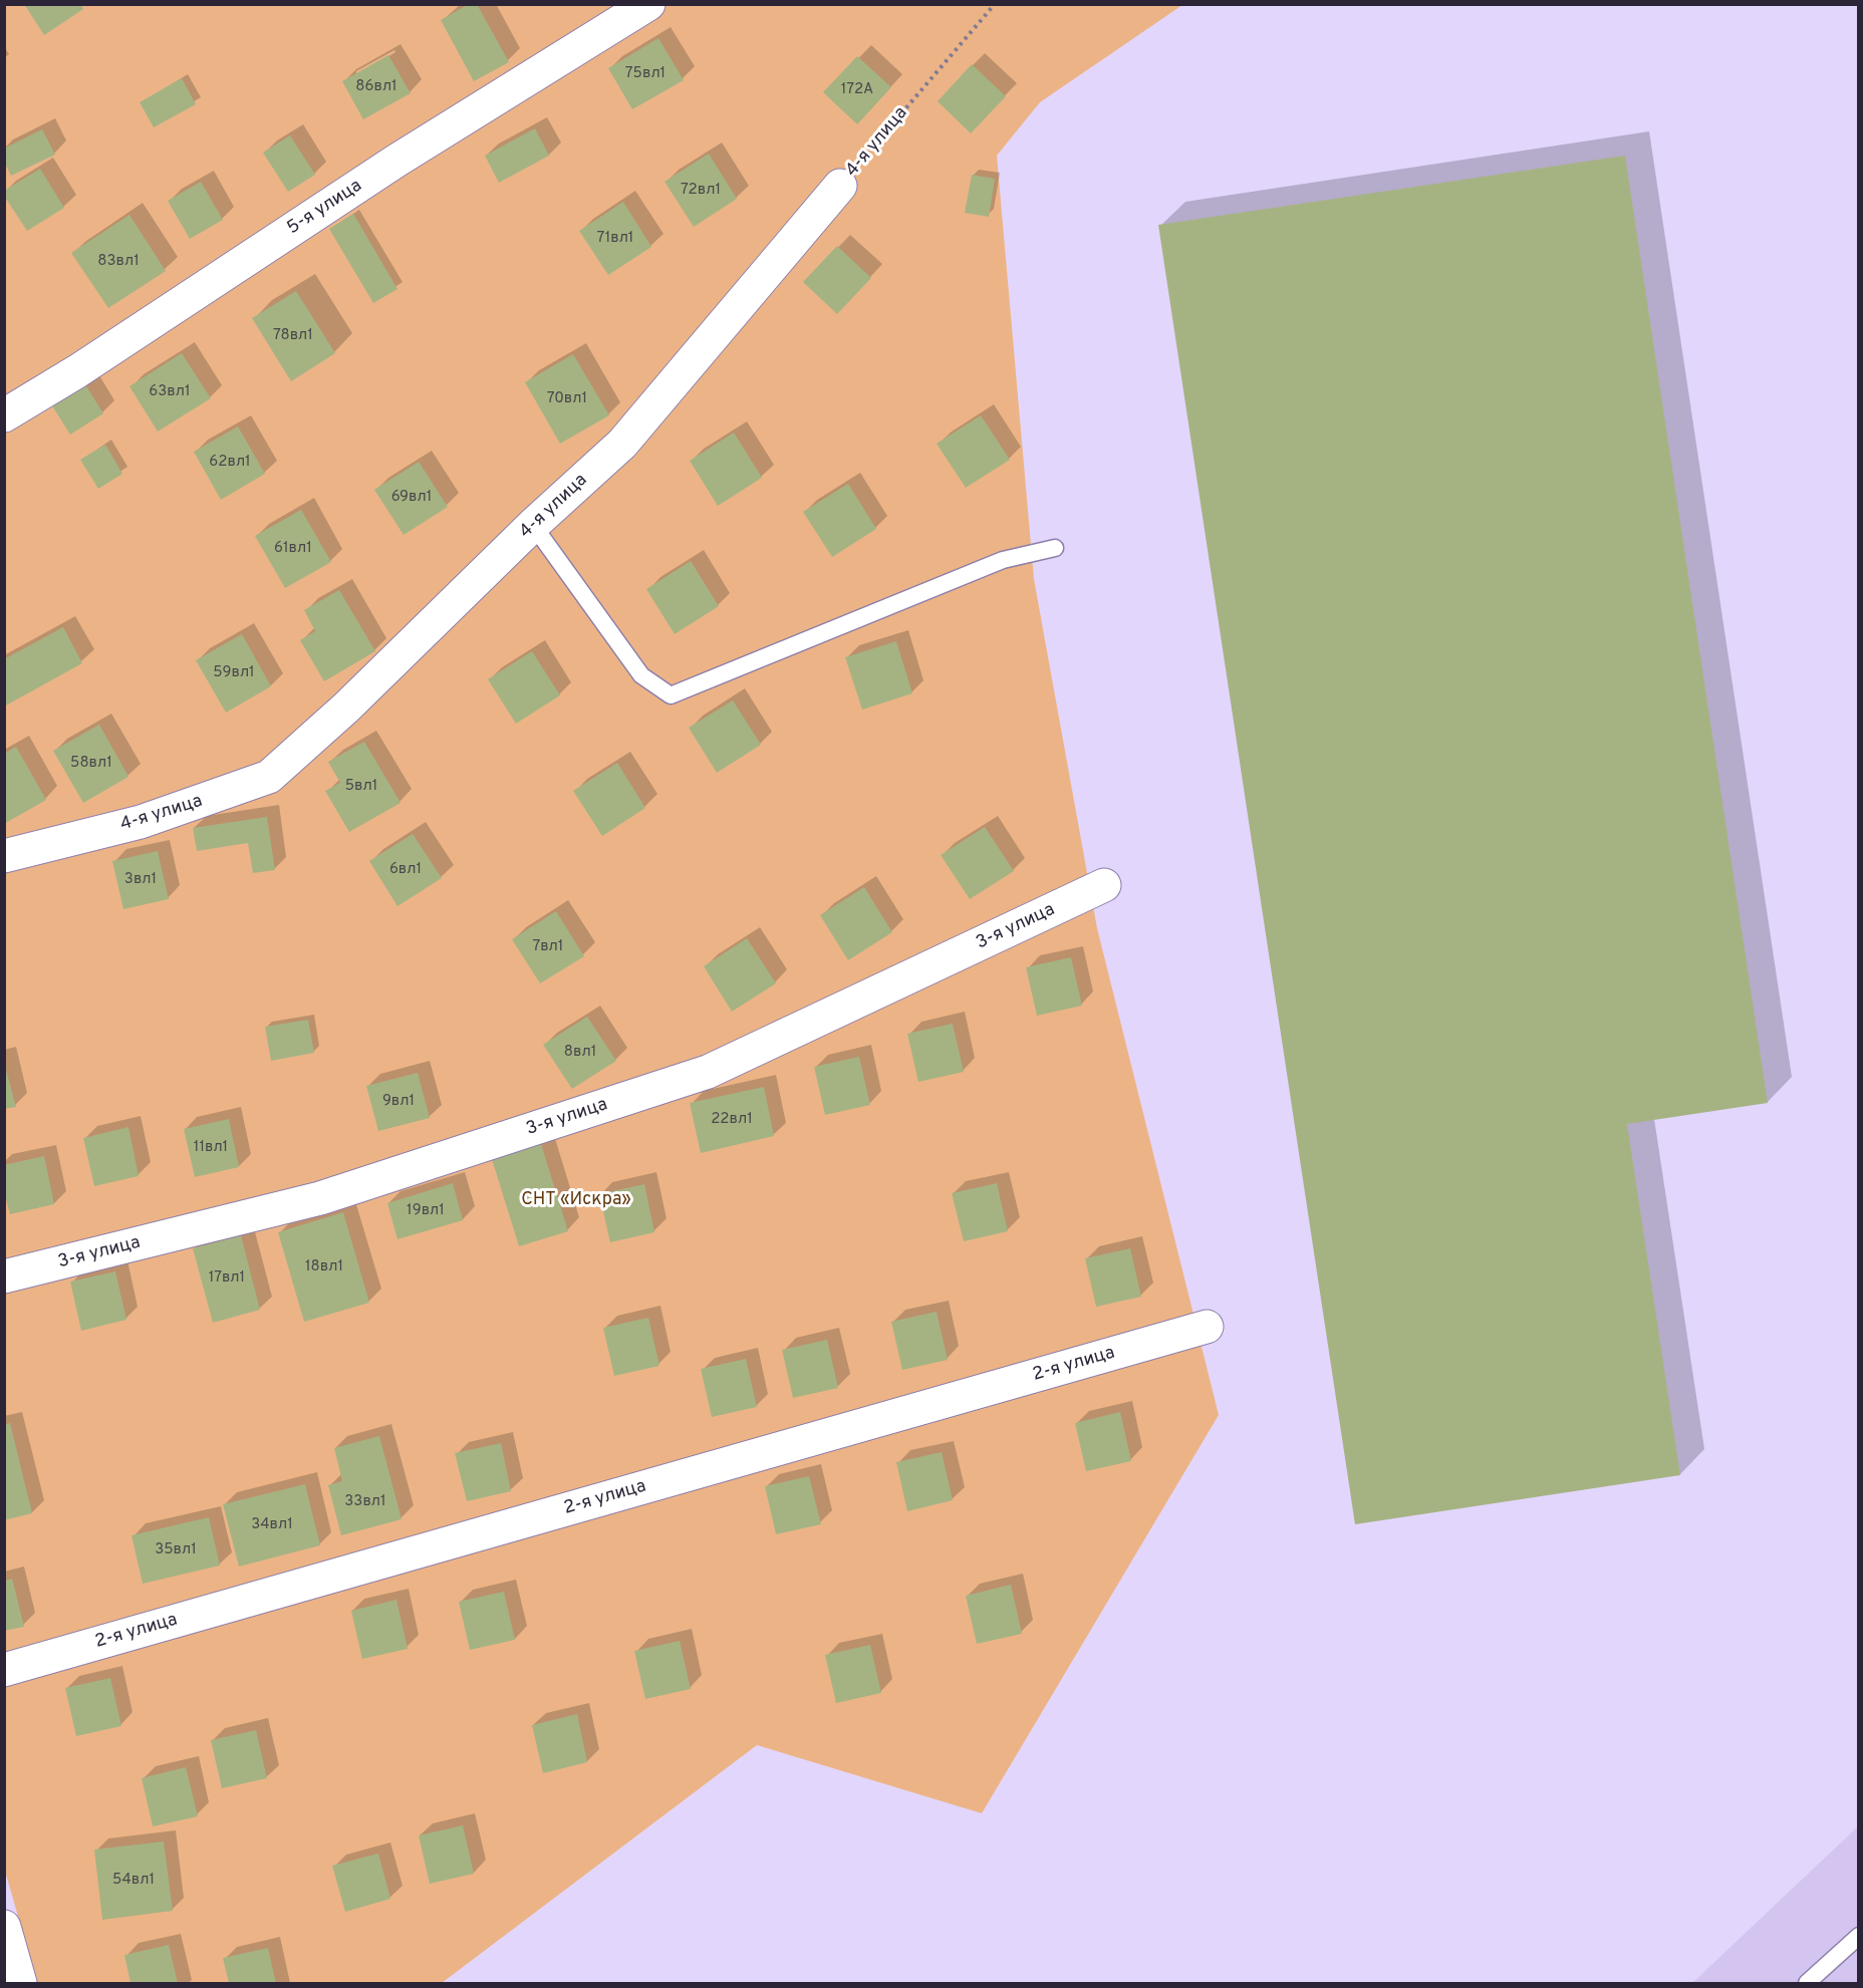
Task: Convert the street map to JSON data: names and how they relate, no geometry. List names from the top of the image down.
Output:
{
  "streets": {
    "street": [
      "4-я улица",
      "5-я улица",
      "3-я улица",
      "2-я улица"
    ]
  },
  "parks": ["СНТ «Искра»"],
  "house_numbers": [
    "75вл1",
    "86вл1",
    "172А",
    "72вл1",
    "71вл1",
    "83вл1",
    "78вл1",
    "63вл1",
    "70вл1",
    "62вл1",
    "69вл1",
    "61вл1",
    "59вл1",
    "58вл1",
    "5вл1",
    "6вл1",
    "3вл1",
    "7вл1",
    "8вл1",
    "9вл1",
    "22вл1",
    "11вл1",
    "19вл1",
    "18вл1",
    "17вл1",
    "33вл1",
    "34вл1",
    "35вл1",
    "54вл1"
  ]
}
